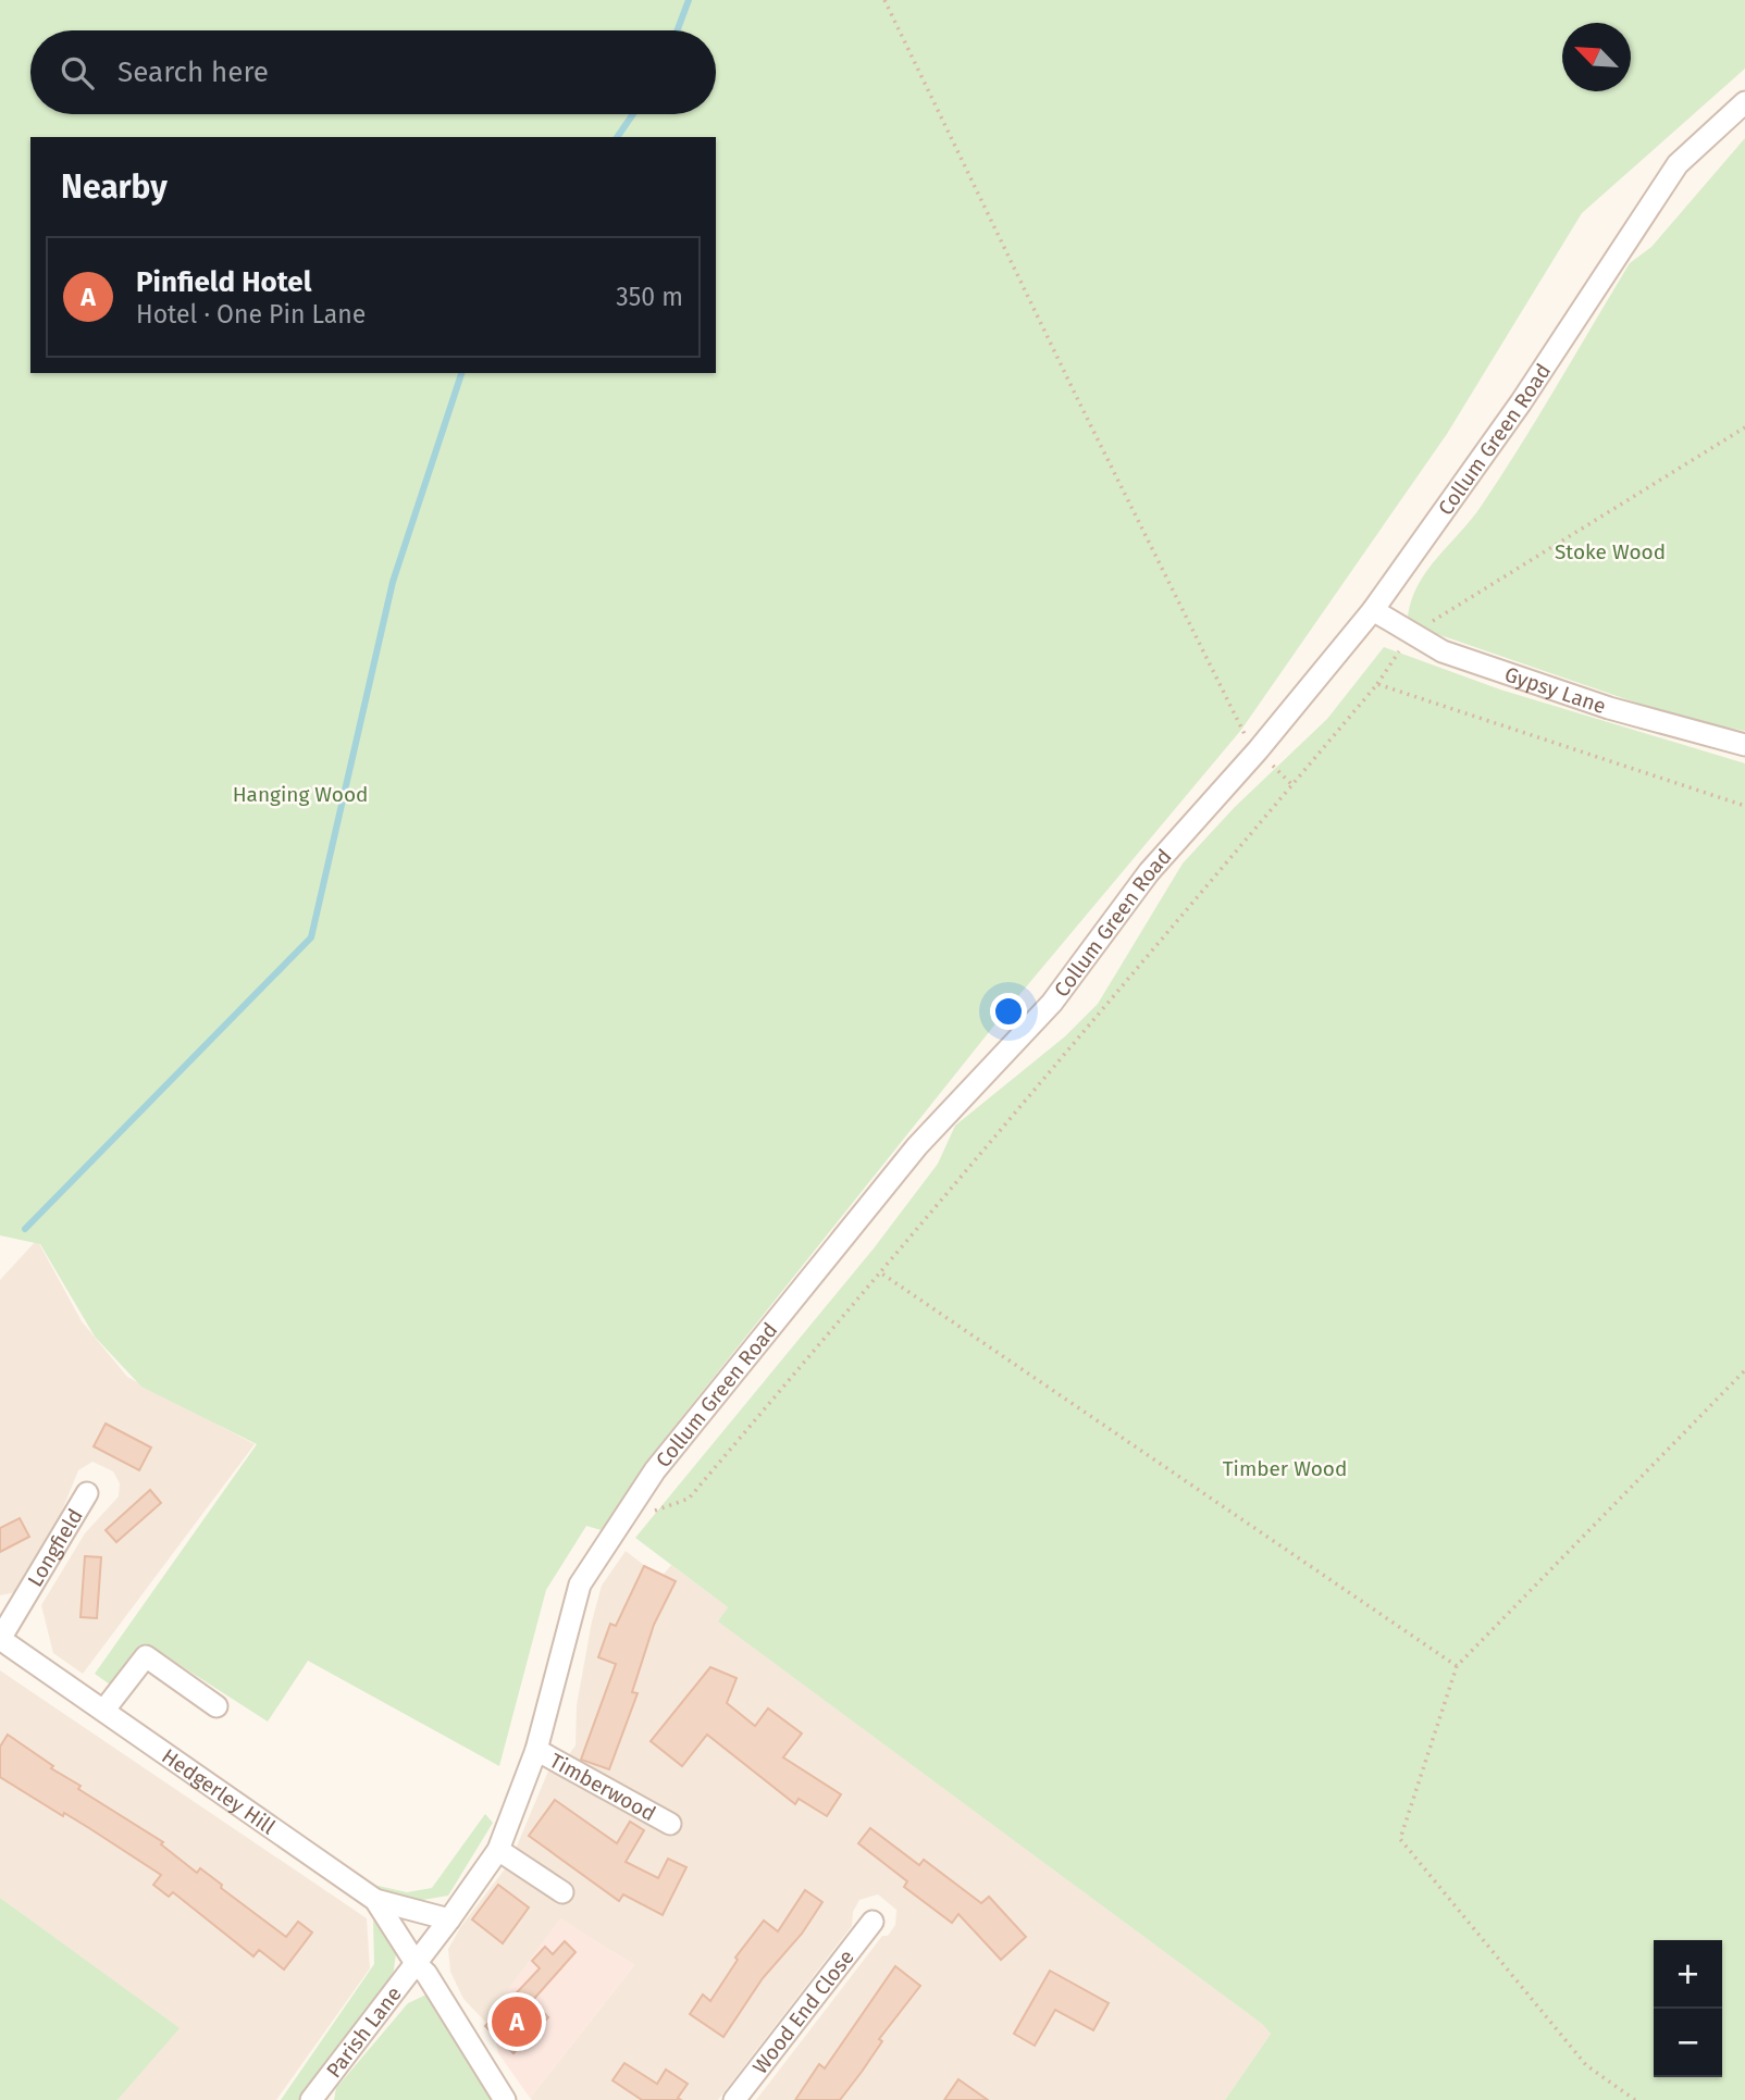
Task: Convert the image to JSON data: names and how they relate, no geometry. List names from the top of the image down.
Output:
{
  "streets": {
    "street": [
      "Collum Green Road",
      "Gypsy Lane",
      "Longfield",
      "Timberwood",
      "Hedgerley Hill",
      "Wood End Close",
      "Parish Lane"
    ]
  },
  "crossings": [
    ["Collum Green Road", "Gypsy Lane"],
    ["Collum Green Road", "Timberwood"],
    ["Collum Green Road", "Hedgerley Hill"],
    ["Collum Green Road", "Parish Lane"],
    ["Longfield", "Hedgerley Hill"],
    ["Hedgerley Hill", "Parish Lane"]
  ],
  "parks": ["Stoke Wood", "Hanging Wood", "Timber Wood"],
  "north": "top left",
  "page": {
    "search": "Search here",
    "heading": "Nearby",
    "list": [
      {
        "mark": "A",
        "name": "Pinfield Hotel",
        "note": "Hotel · One Pin Lane",
        "value": "350 m"
      }
    ],
    "map_buttons": ["+", "−"],
    "pins": "A"
  }
}
